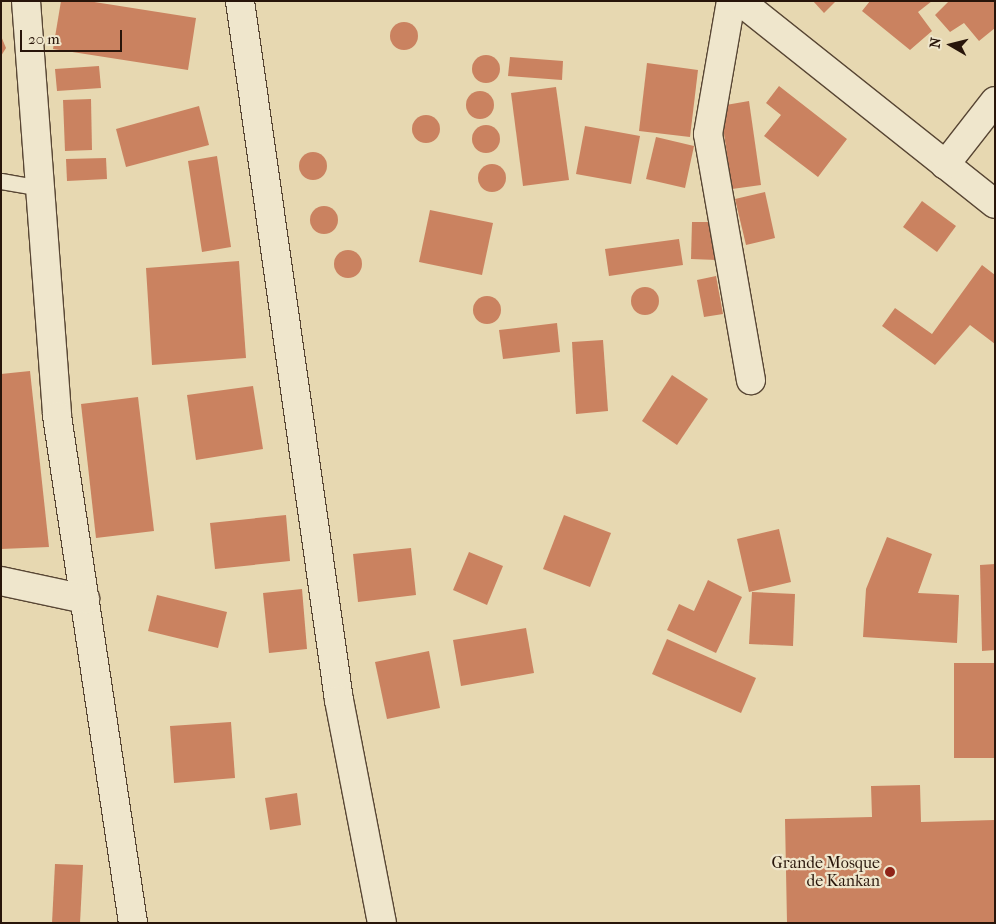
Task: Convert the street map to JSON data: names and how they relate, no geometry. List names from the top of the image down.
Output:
{
  "places": ["Grande Mosque de Kankan"],
  "scale_bar": "20 m",
  "north": "left"
}
